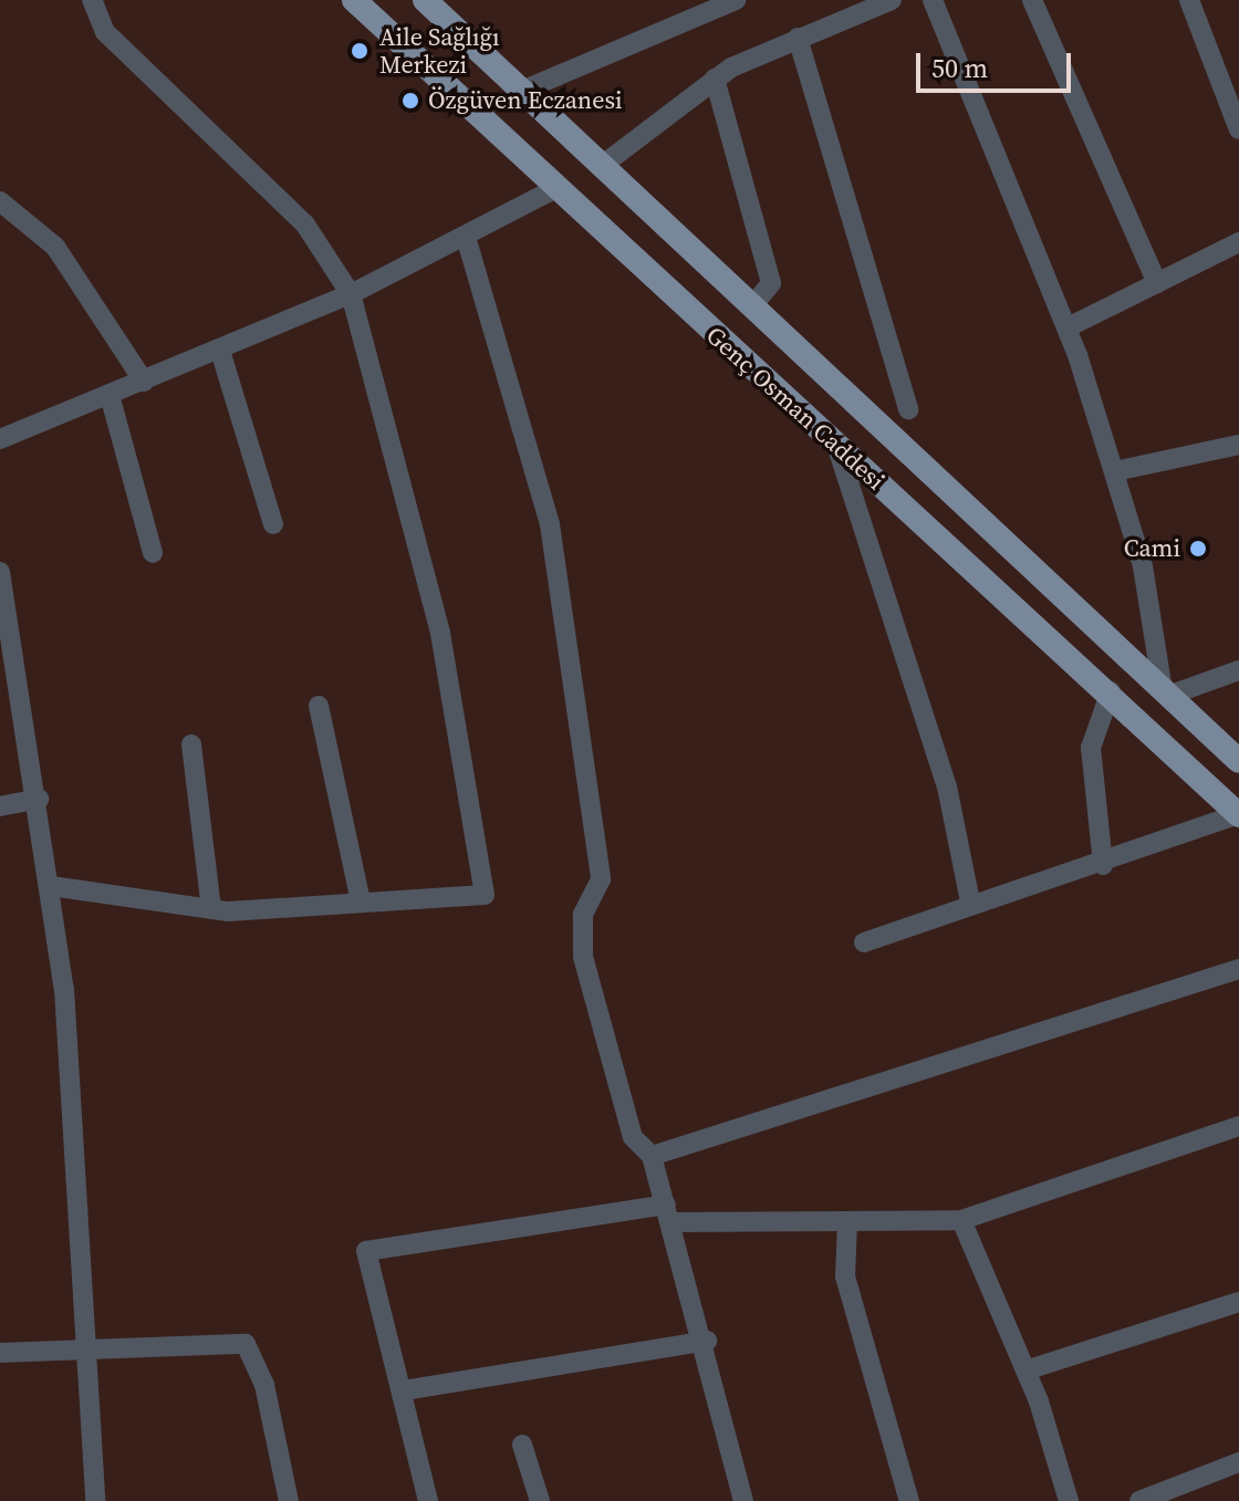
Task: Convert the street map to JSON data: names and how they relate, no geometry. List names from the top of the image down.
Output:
{
  "streets": {
    "main road": ["Genç Osman Caddesi"]
  },
  "places": ["Aile Sağlığı Merkezi", "Özgüven Eczanesi", "Cami"],
  "scale_bar": "50 m"
}
